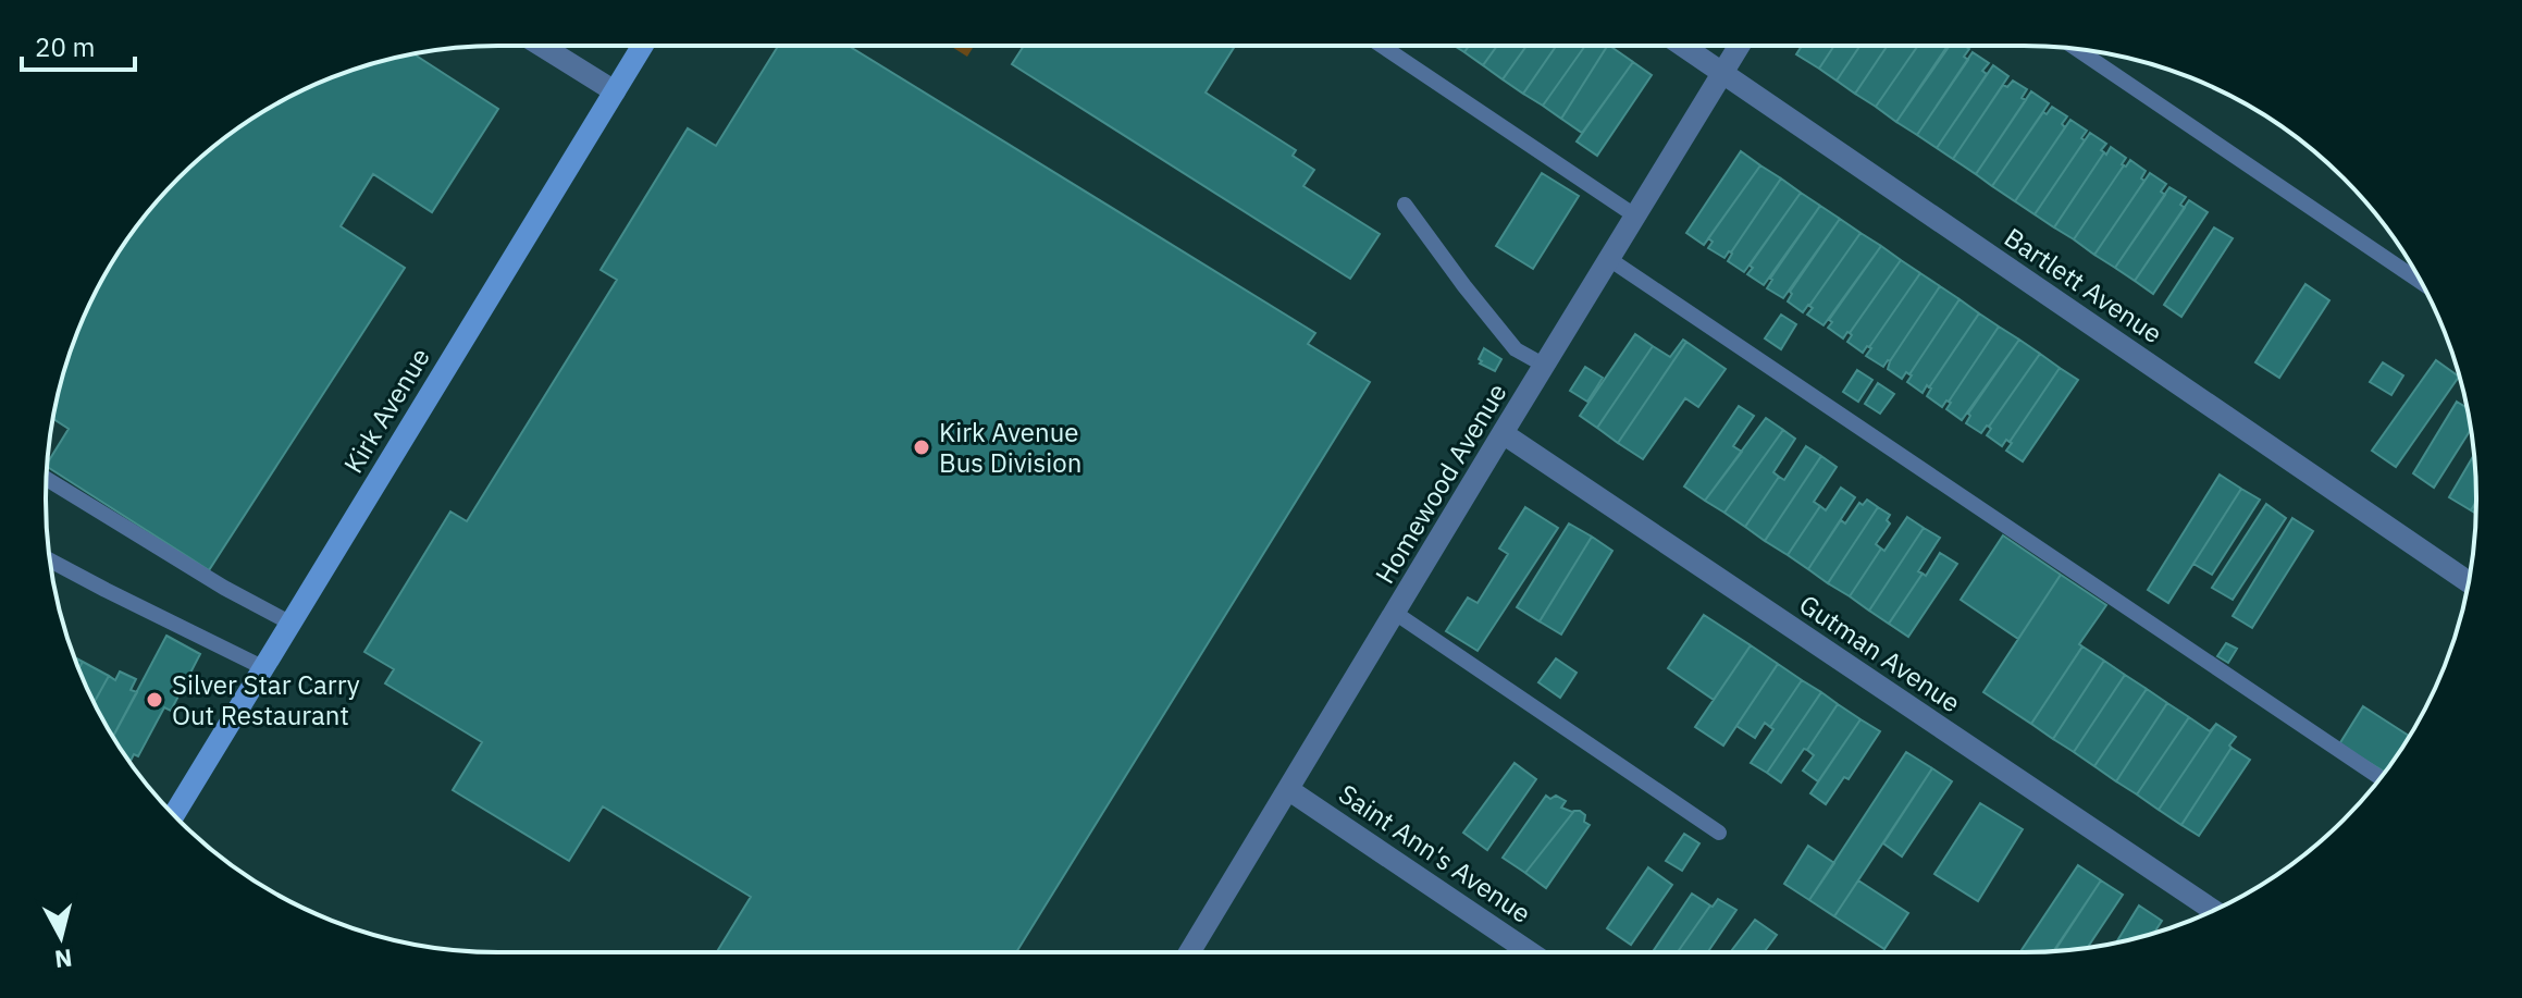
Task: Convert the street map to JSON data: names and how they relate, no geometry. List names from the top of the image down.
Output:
{
  "streets": {
    "street": [
      "Bartlett Avenue",
      "Kirk Avenue",
      "Homewood Avenue",
      "Gutman Avenue",
      "Saint Ann's Avenue"
    ]
  },
  "crossings": [
    ["Bartlett Avenue", "Homewood Avenue"],
    ["Homewood Avenue", "Gutman Avenue"],
    ["Homewood Avenue", "Saint Ann's Avenue"]
  ],
  "places": ["Kirk Avenue Bus Division", "Silver Star Carry Out Restaurant"],
  "scale_bar": "20 m",
  "north": "bottom"
}
